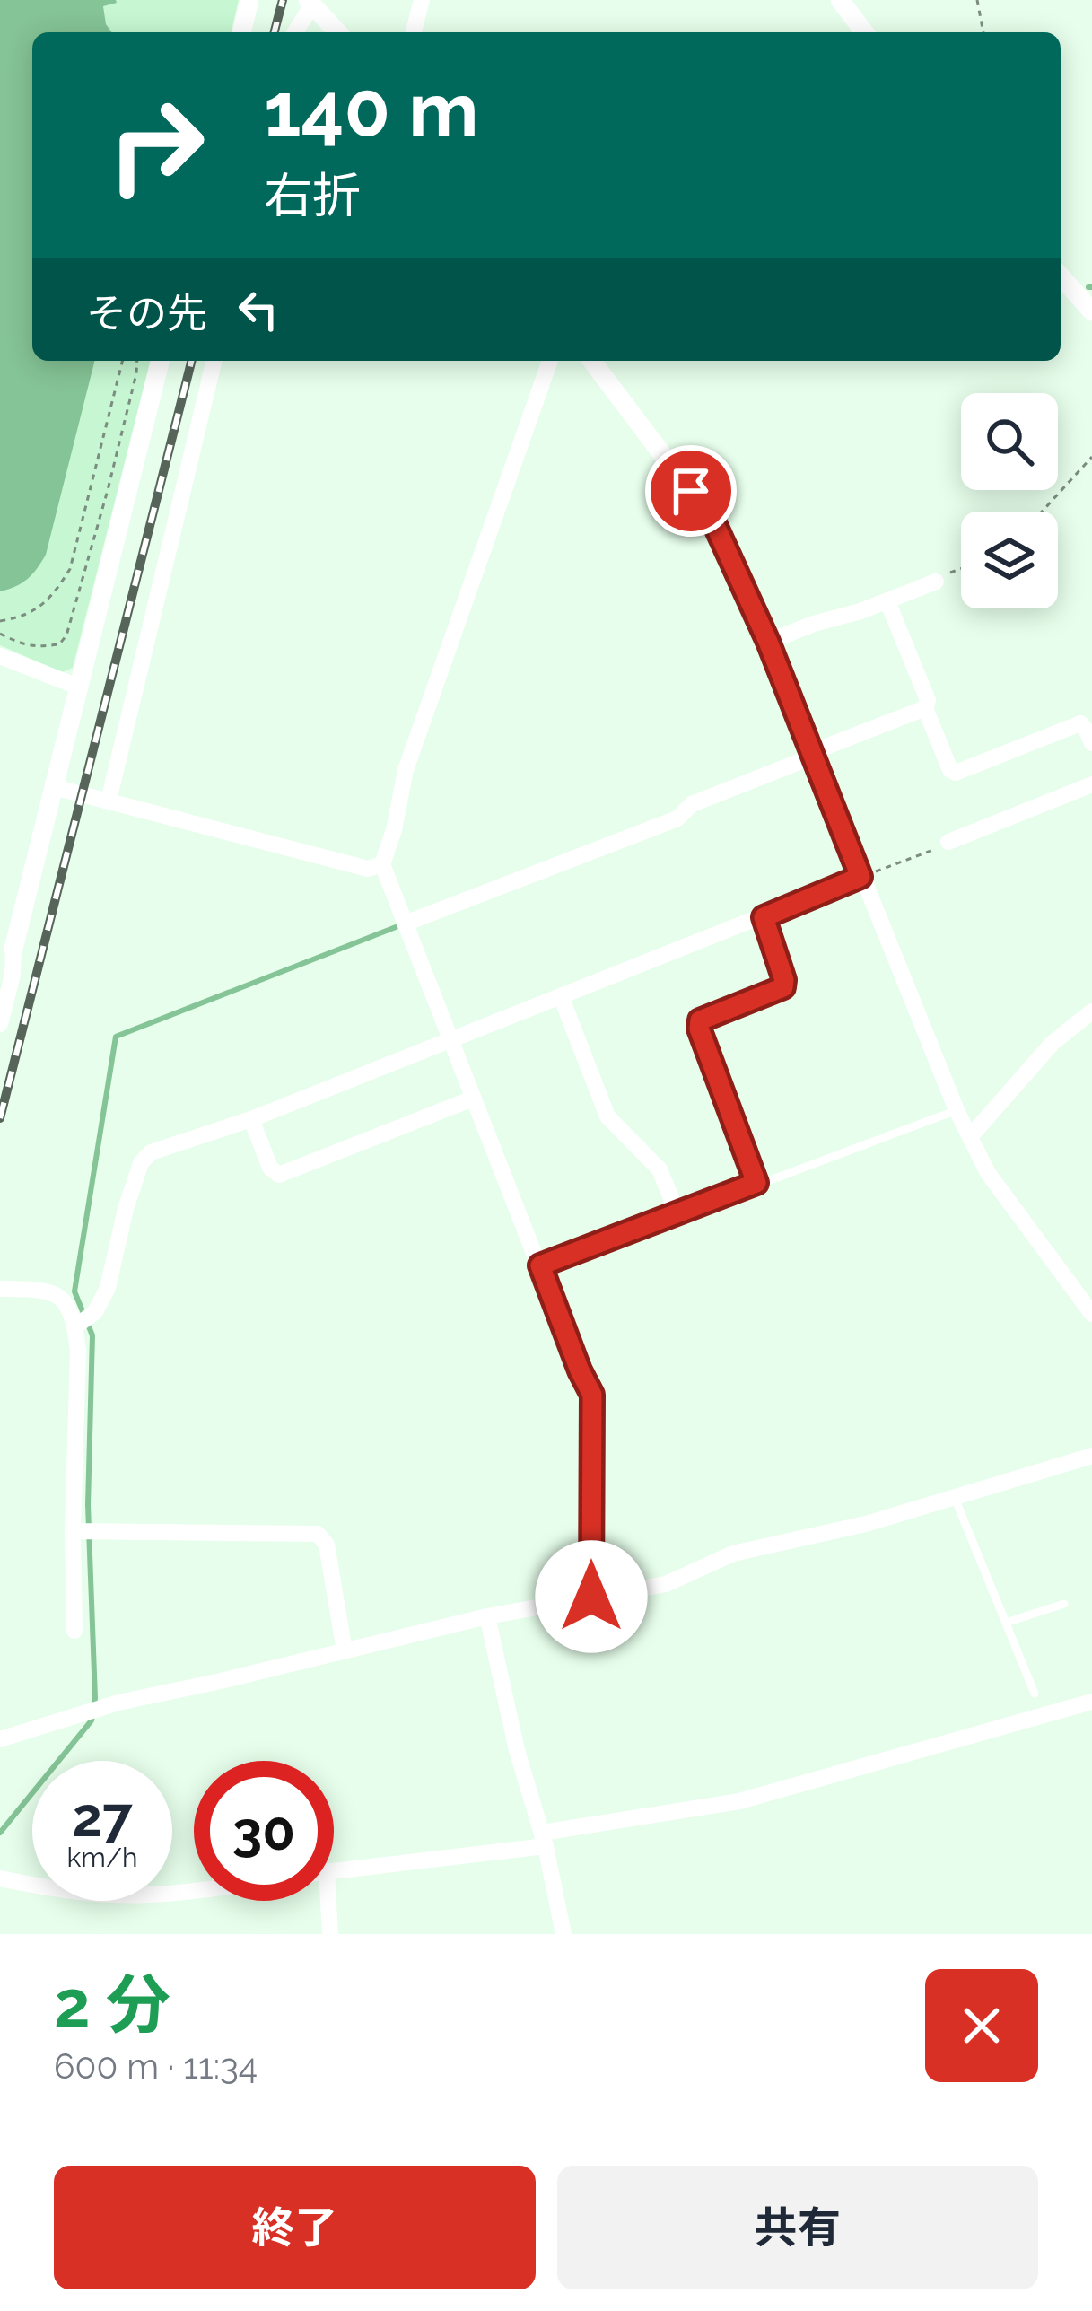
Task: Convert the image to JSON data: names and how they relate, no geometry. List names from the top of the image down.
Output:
{
  "page": {
    "turn": ["140 m", "右折"],
    "then": "その先",
    "speed": "27 km/h",
    "limit": "30",
    "heading": ["2 分", "600 m · 11:34"],
    "buttons": ["終了", "共有"]
  }
}
